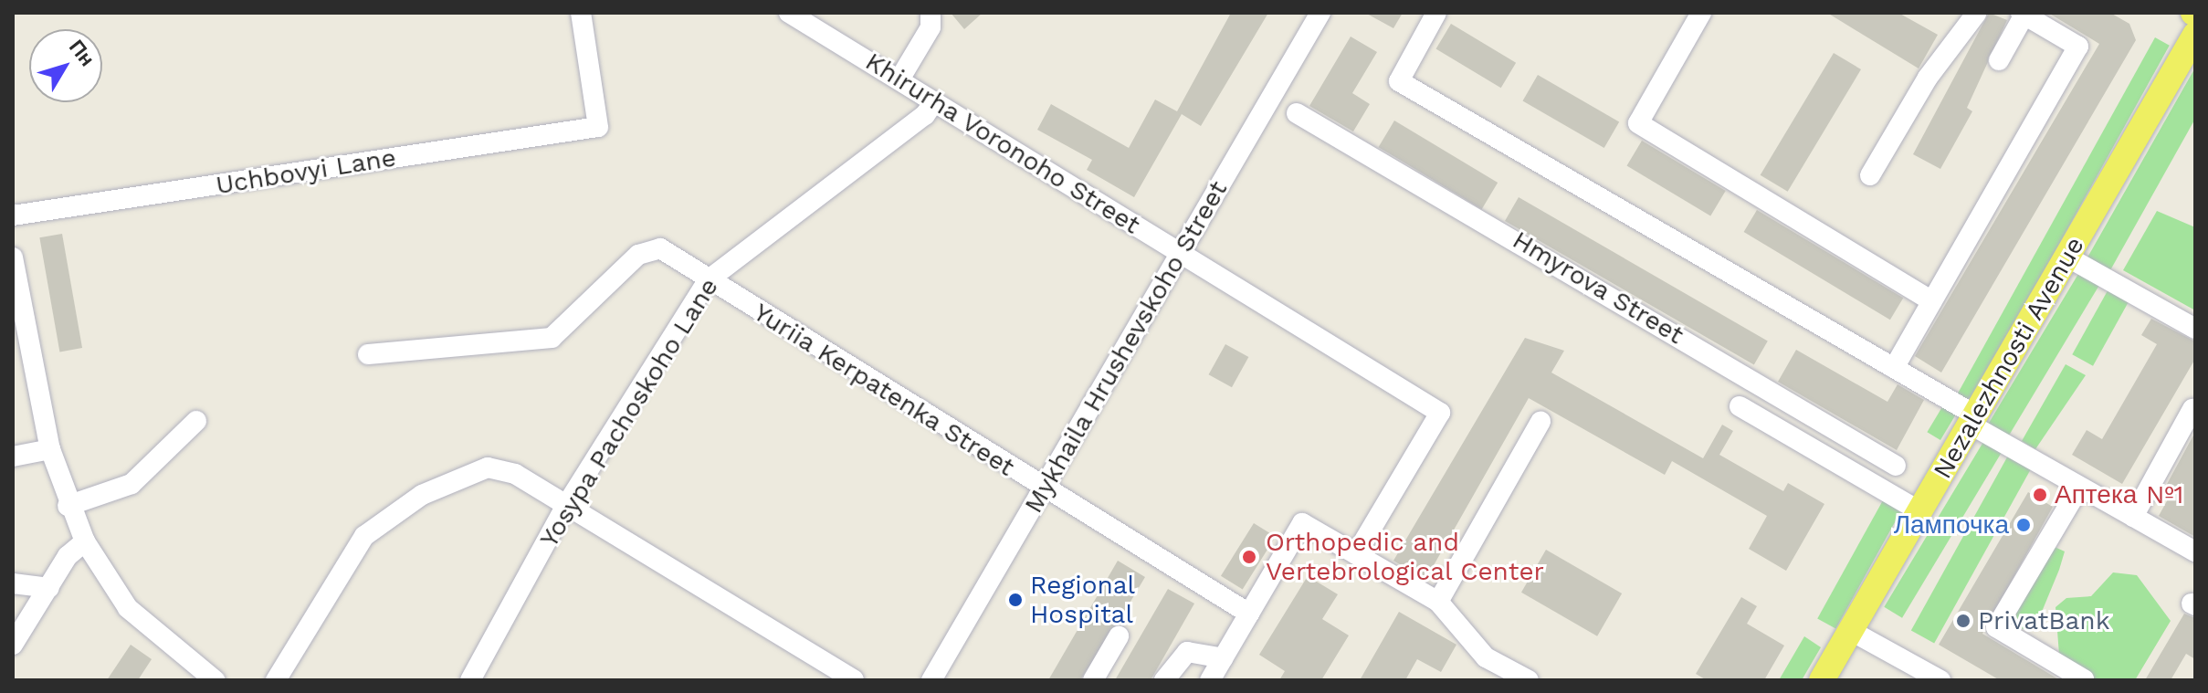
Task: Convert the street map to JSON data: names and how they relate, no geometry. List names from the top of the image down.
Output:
{
  "streets": {
    "main road": ["Nezalezhnosti Avenue"],
    "street": [
      "Khirurha Voronoho Street",
      "Uchbovyi Lane",
      "Hmyrova Street",
      "Mykhaila Hrushevskoho Street",
      "Yuriia Kerpatenka Street",
      "Yosypa Pachoskoho Lane"
    ]
  },
  "crossings": [
    ["Khirurha Voronoho Street", "Mykhaila Hrushevskoho Street"],
    ["Khirurha Voronoho Street", "Yosypa Pachoskoho Lane"],
    ["Mykhaila Hrushevskoho Street", "Yuriia Kerpatenka Street"],
    ["Yuriia Kerpatenka Street", "Yosypa Pachoskoho Lane"]
  ],
  "places": [
    "Аптека №1",
    "Лампочка",
    "Orthopedic and Vertebrological Center",
    "Regional Hospital",
    "PrivatBank"
  ],
  "north": "top right"
}
